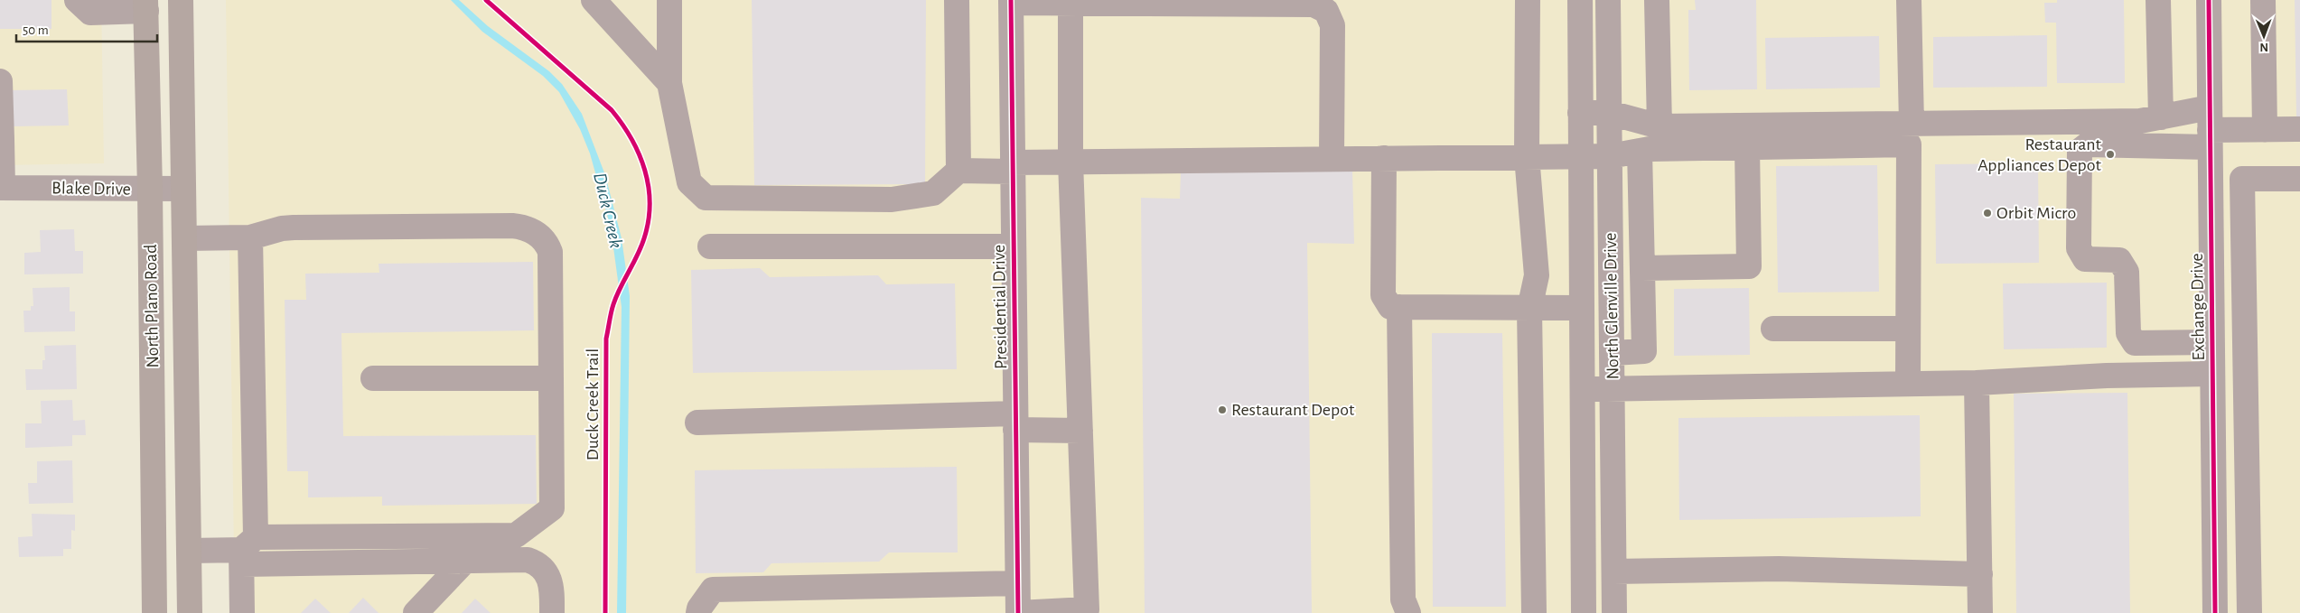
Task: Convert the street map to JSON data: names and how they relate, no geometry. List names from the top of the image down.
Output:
{
  "streets": {
    "main road": ["North Plano Road"],
    "street": [
      "Blake Drive",
      "North Glenville Drive",
      "Presidential Drive",
      "Exchange Drive"
    ],
    "cycle path": ["Duck Creek Trail"]
  },
  "crossings": [
    ["Blake Drive", "North Plano Road"]
  ],
  "water": ["Duck Creek"],
  "places": ["Restaurant Appliances Depot", "Orbit Micro", "Restaurant Depot"],
  "scale_bar": "50 m",
  "north": "bottom"
}
